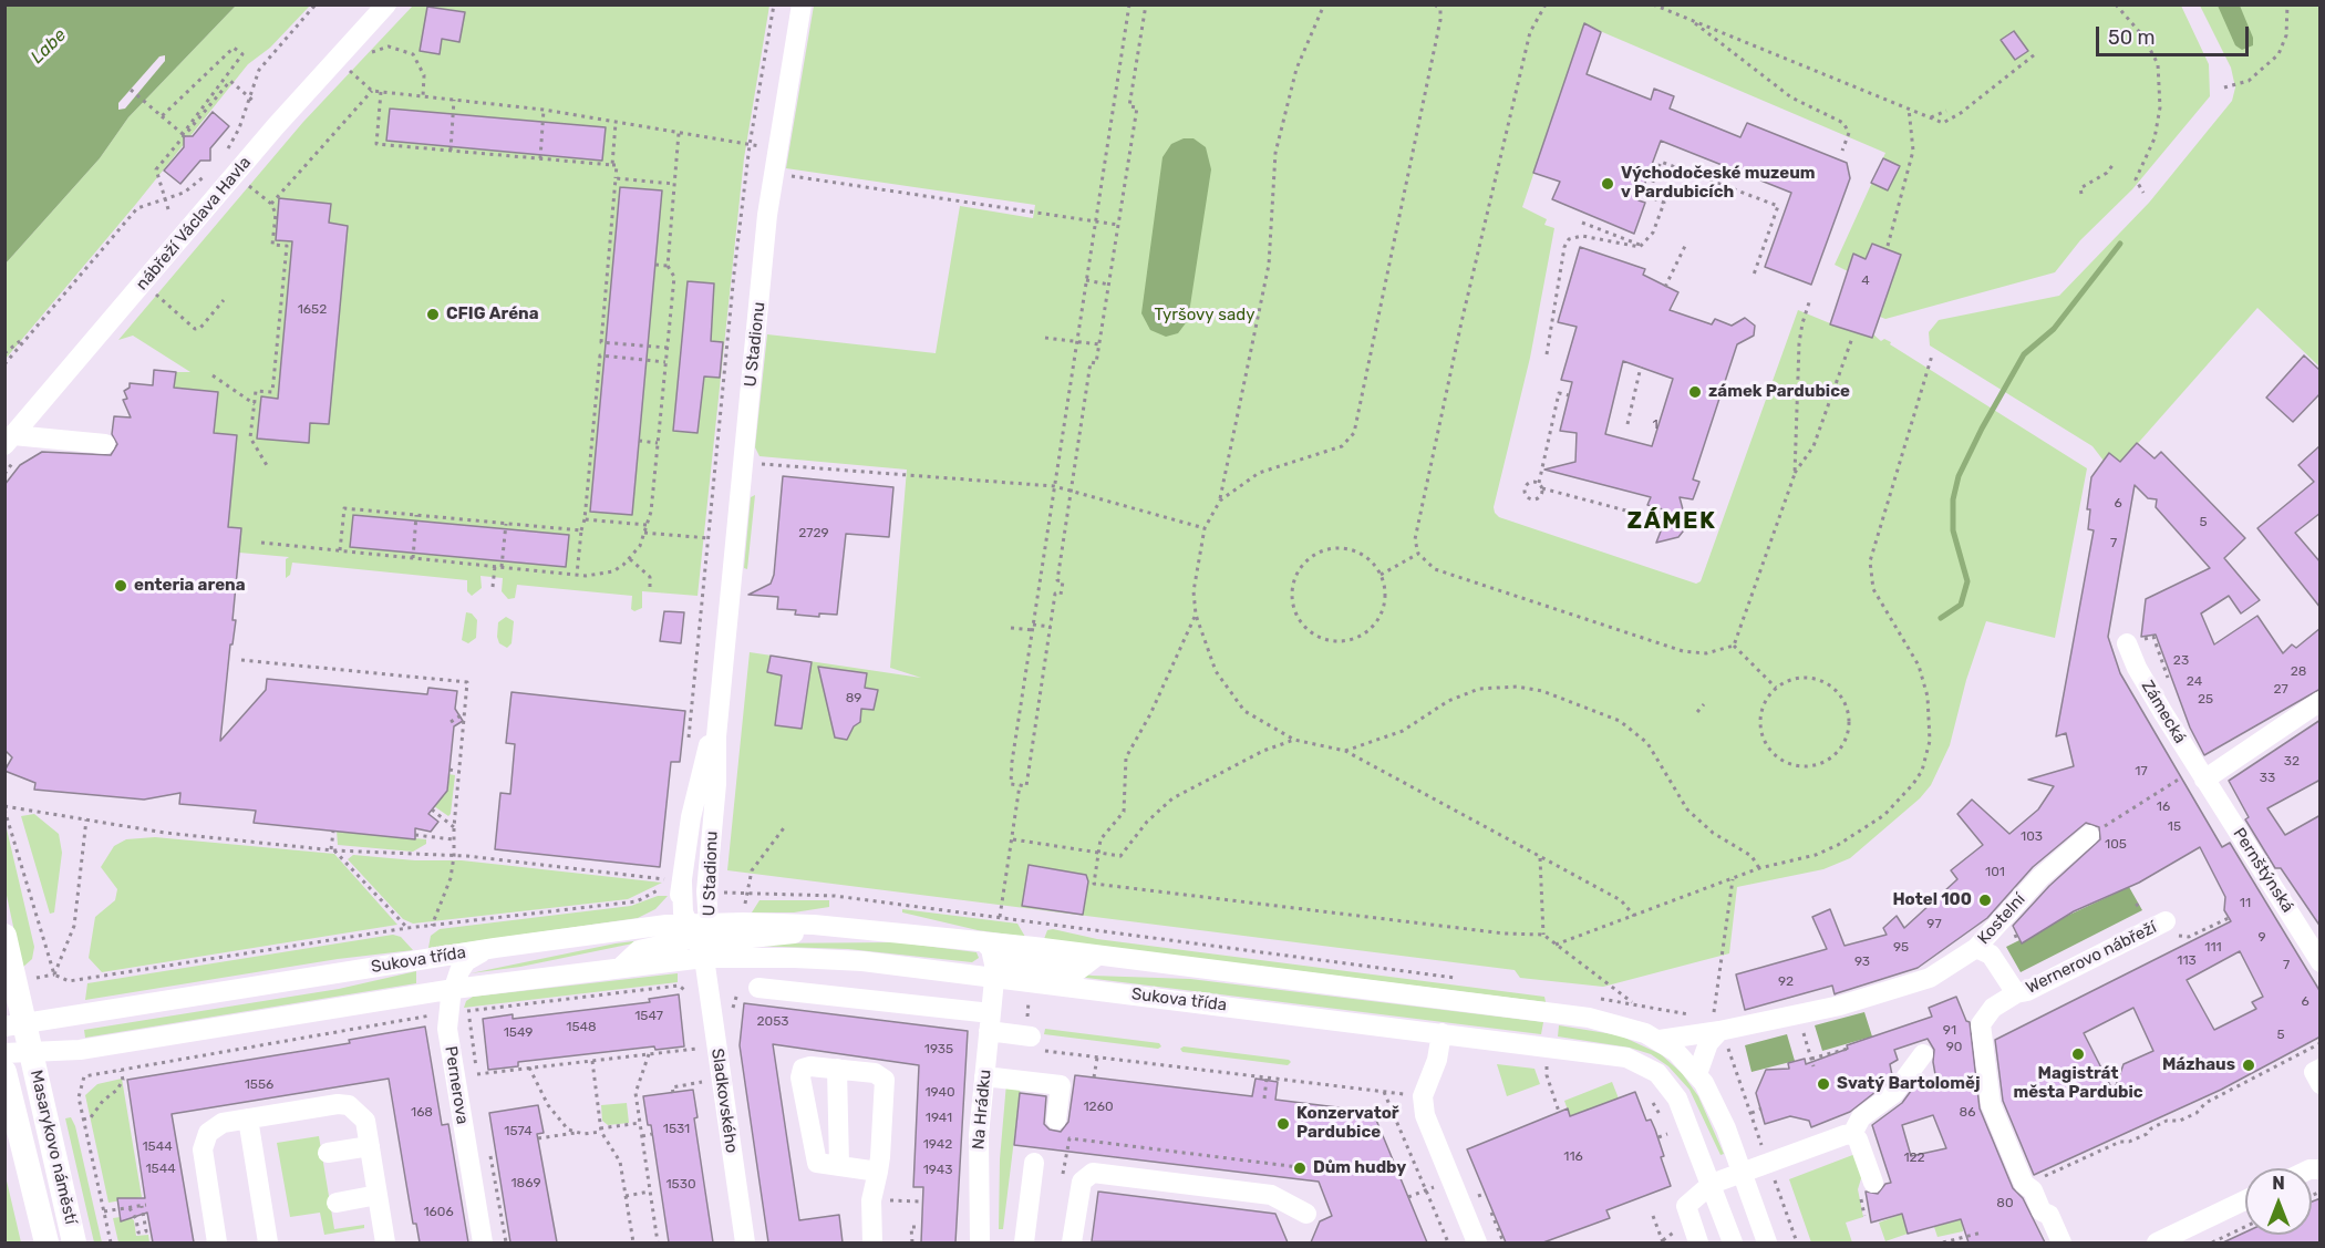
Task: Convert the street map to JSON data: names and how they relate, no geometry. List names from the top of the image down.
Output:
{
  "streets": {
    "main road": ["Masarykovo náměstí"],
    "street": [
      "nábřeží Václava Havla",
      "U Stadionu",
      "Zámecká",
      "Pernštýnská",
      "Kostelní",
      "Wernerovo nábřeží",
      "Sukova třída",
      "Pernerova",
      "Sladkovského",
      "Na Hrádku"
    ]
  },
  "crossings": [
    ["U Stadionu", "Sukova třída"],
    ["U Stadionu", "Sladkovského"],
    ["Zámecká", "Pernštýnská"],
    ["Kostelní", "Sukova třída"],
    ["Sukova třída", "Pernerova"],
    ["Sukova třída", "Sladkovského"],
    ["Sukova třída", "Na Hrádku"],
    ["Sukova třída", "Masarykovo náměstí"]
  ],
  "districts": ["ZÁMEK"],
  "water": ["Labe"],
  "parks": ["Tyršovy sady"],
  "places": [
    "Východočeské muzeum v Pardubicích",
    "CFIG Aréna",
    "zámek Pardubice",
    "enteria arena",
    "Hotel 100",
    "Magistrát města Pardubic",
    "Mázhaus",
    "Svatý Bartoloměj",
    "Konzervatoř Pardubice",
    "Dům hudby"
  ],
  "house_numbers": [
    "4",
    "1652",
    "1",
    "6",
    "5",
    "2729",
    "7",
    "23",
    "28",
    "24",
    "27",
    "89",
    "25",
    "32",
    "17",
    "33",
    "16",
    "15",
    "103",
    "105",
    "101",
    "11",
    "97",
    "9",
    "95",
    "111",
    "113",
    "93",
    "7",
    "92",
    "6",
    "1547",
    "2053",
    "1548",
    "91",
    "1549",
    "5",
    "90",
    "1935",
    "1556",
    "1940",
    "1260",
    "168",
    "86",
    "1941",
    "1531",
    "1574",
    "1942",
    "1544",
    "116",
    "122",
    "1544",
    "1943",
    "1869",
    "1530",
    "80",
    "1606"
  ],
  "scale_bar": "50 m",
  "north": "top"
}
